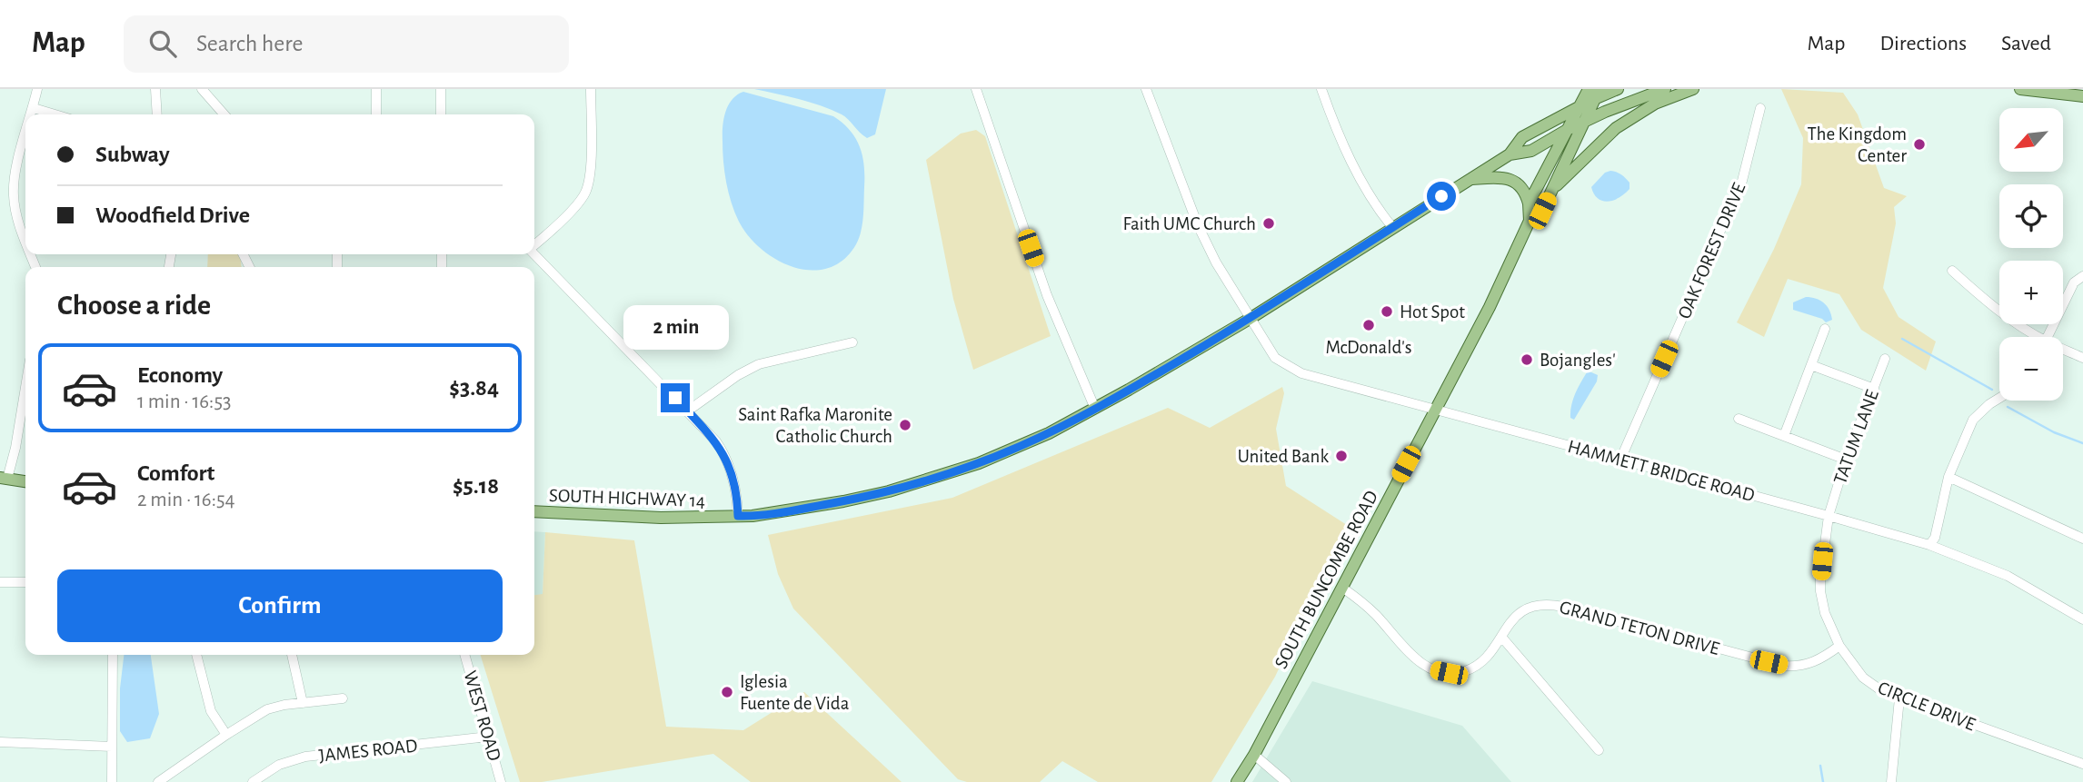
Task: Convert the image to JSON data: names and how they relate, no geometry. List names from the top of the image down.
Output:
{
  "streets": {
    "main road": ["SOUTH HIGHWAY 14", "SOUTH BUNCOMBE ROAD"],
    "street": [
      "OAK FOREST DRIVE",
      "TATUM LANE",
      "HAMMETT BRIDGE ROAD",
      "GRAND TETON DRIVE",
      "CIRCLE DRIVE",
      "WEST ROAD",
      "JAMES ROAD"
    ]
  },
  "crossings": [
    ["OAK FOREST DRIVE", "HAMMETT BRIDGE ROAD"],
    ["TATUM LANE", "HAMMETT BRIDGE ROAD"],
    ["TATUM LANE", "CIRCLE DRIVE"],
    ["HAMMETT BRIDGE ROAD", "SOUTH HIGHWAY 14"],
    ["HAMMETT BRIDGE ROAD", "SOUTH BUNCOMBE ROAD"],
    ["HAMMETT BRIDGE ROAD", "CIRCLE DRIVE"],
    ["SOUTH HIGHWAY 14", "SOUTH BUNCOMBE ROAD"],
    ["SOUTH BUNCOMBE ROAD", "GRAND TETON DRIVE"],
    ["GRAND TETON DRIVE", "CIRCLE DRIVE"],
    ["WEST ROAD", "JAMES ROAD"]
  ],
  "places": [
    "The Kingdom Center",
    "Faith UMC Church",
    "Hot Spot",
    "McDonald's",
    "Bojangles'",
    "Saint Rafka Maronite Catholic Church",
    "United Bank",
    "Iglesia Fuente de Vida"
  ],
  "north": "bottom left",
  "page": {
    "header": "Map",
    "search": "Search here",
    "nav": ["Map", "Directions", "Saved"],
    "map_buttons": ["+", "−"],
    "banner": ["Subway", "Woodfield Drive"],
    "heading": "Choose a ride",
    "bubble": "2 min",
    "list": [
      {
        "name": "Economy",
        "note": "1 min · 16:53",
        "value": "$3.84"
      },
      {
        "name": "Comfort",
        "note": "2 min · 16:54",
        "value": "$5.18"
      }
    ],
    "buttons": "Confirm"
  }
}
